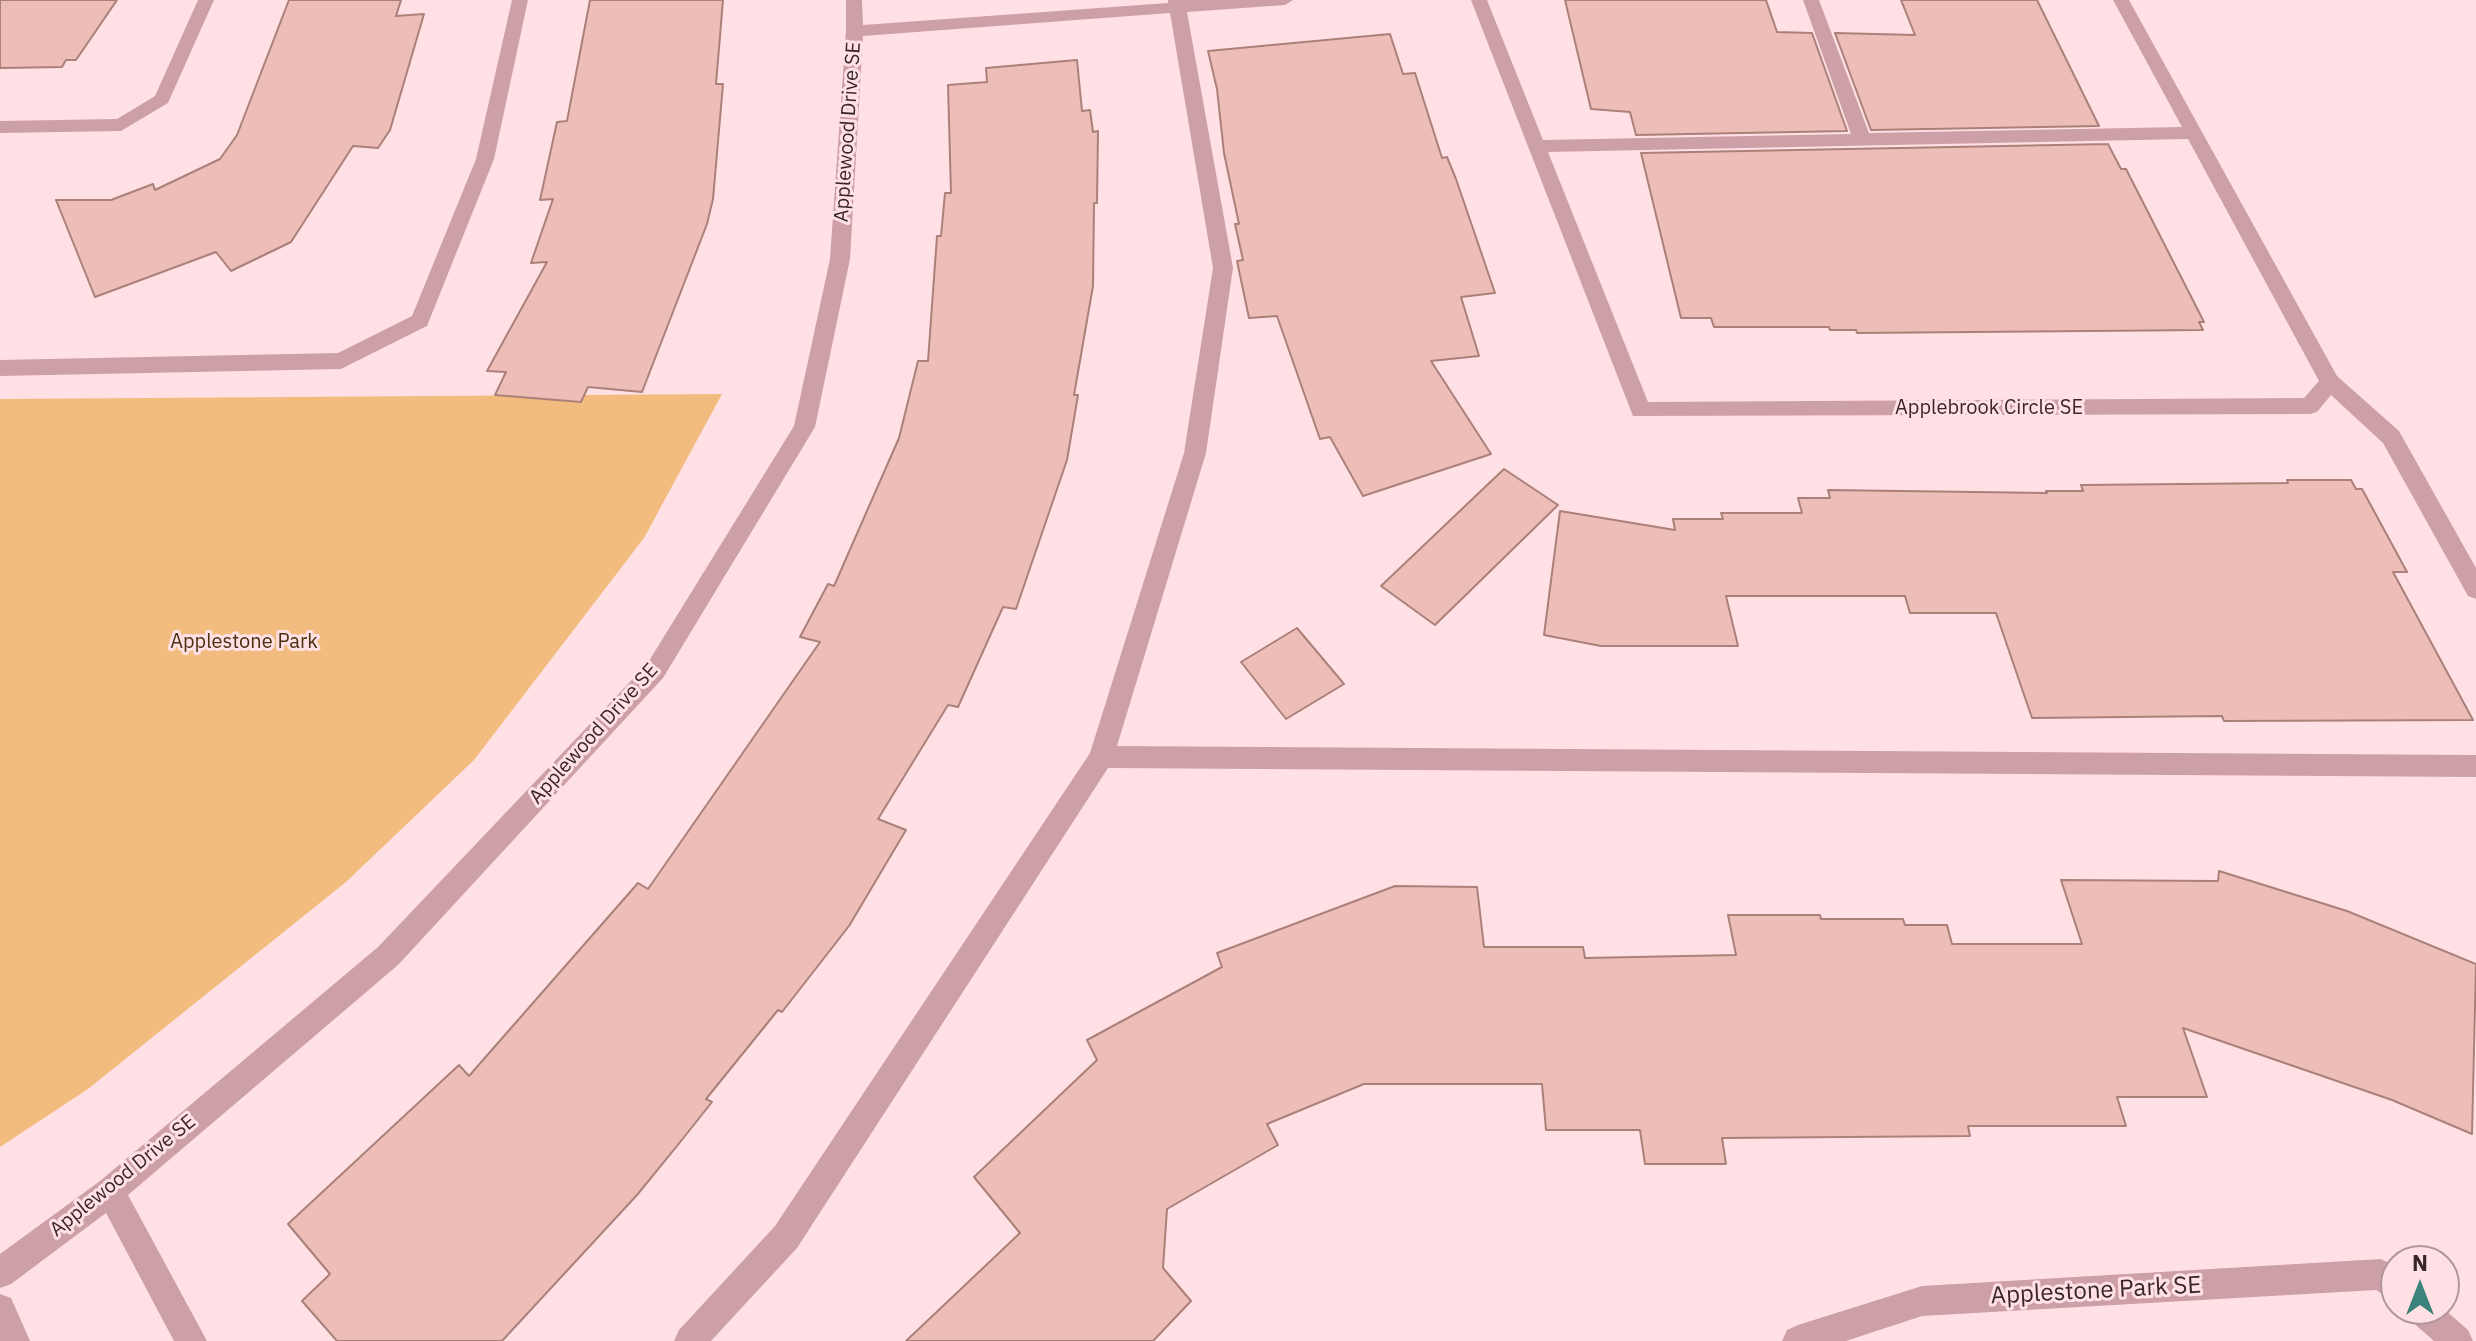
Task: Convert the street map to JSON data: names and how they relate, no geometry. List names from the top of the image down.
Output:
{
  "streets": {
    "street": ["Applewood Drive SE", "Applebrook Circle SE", "Applestone Park SE"]
  },
  "parks": ["Applestone Park"],
  "north": "top"
}
